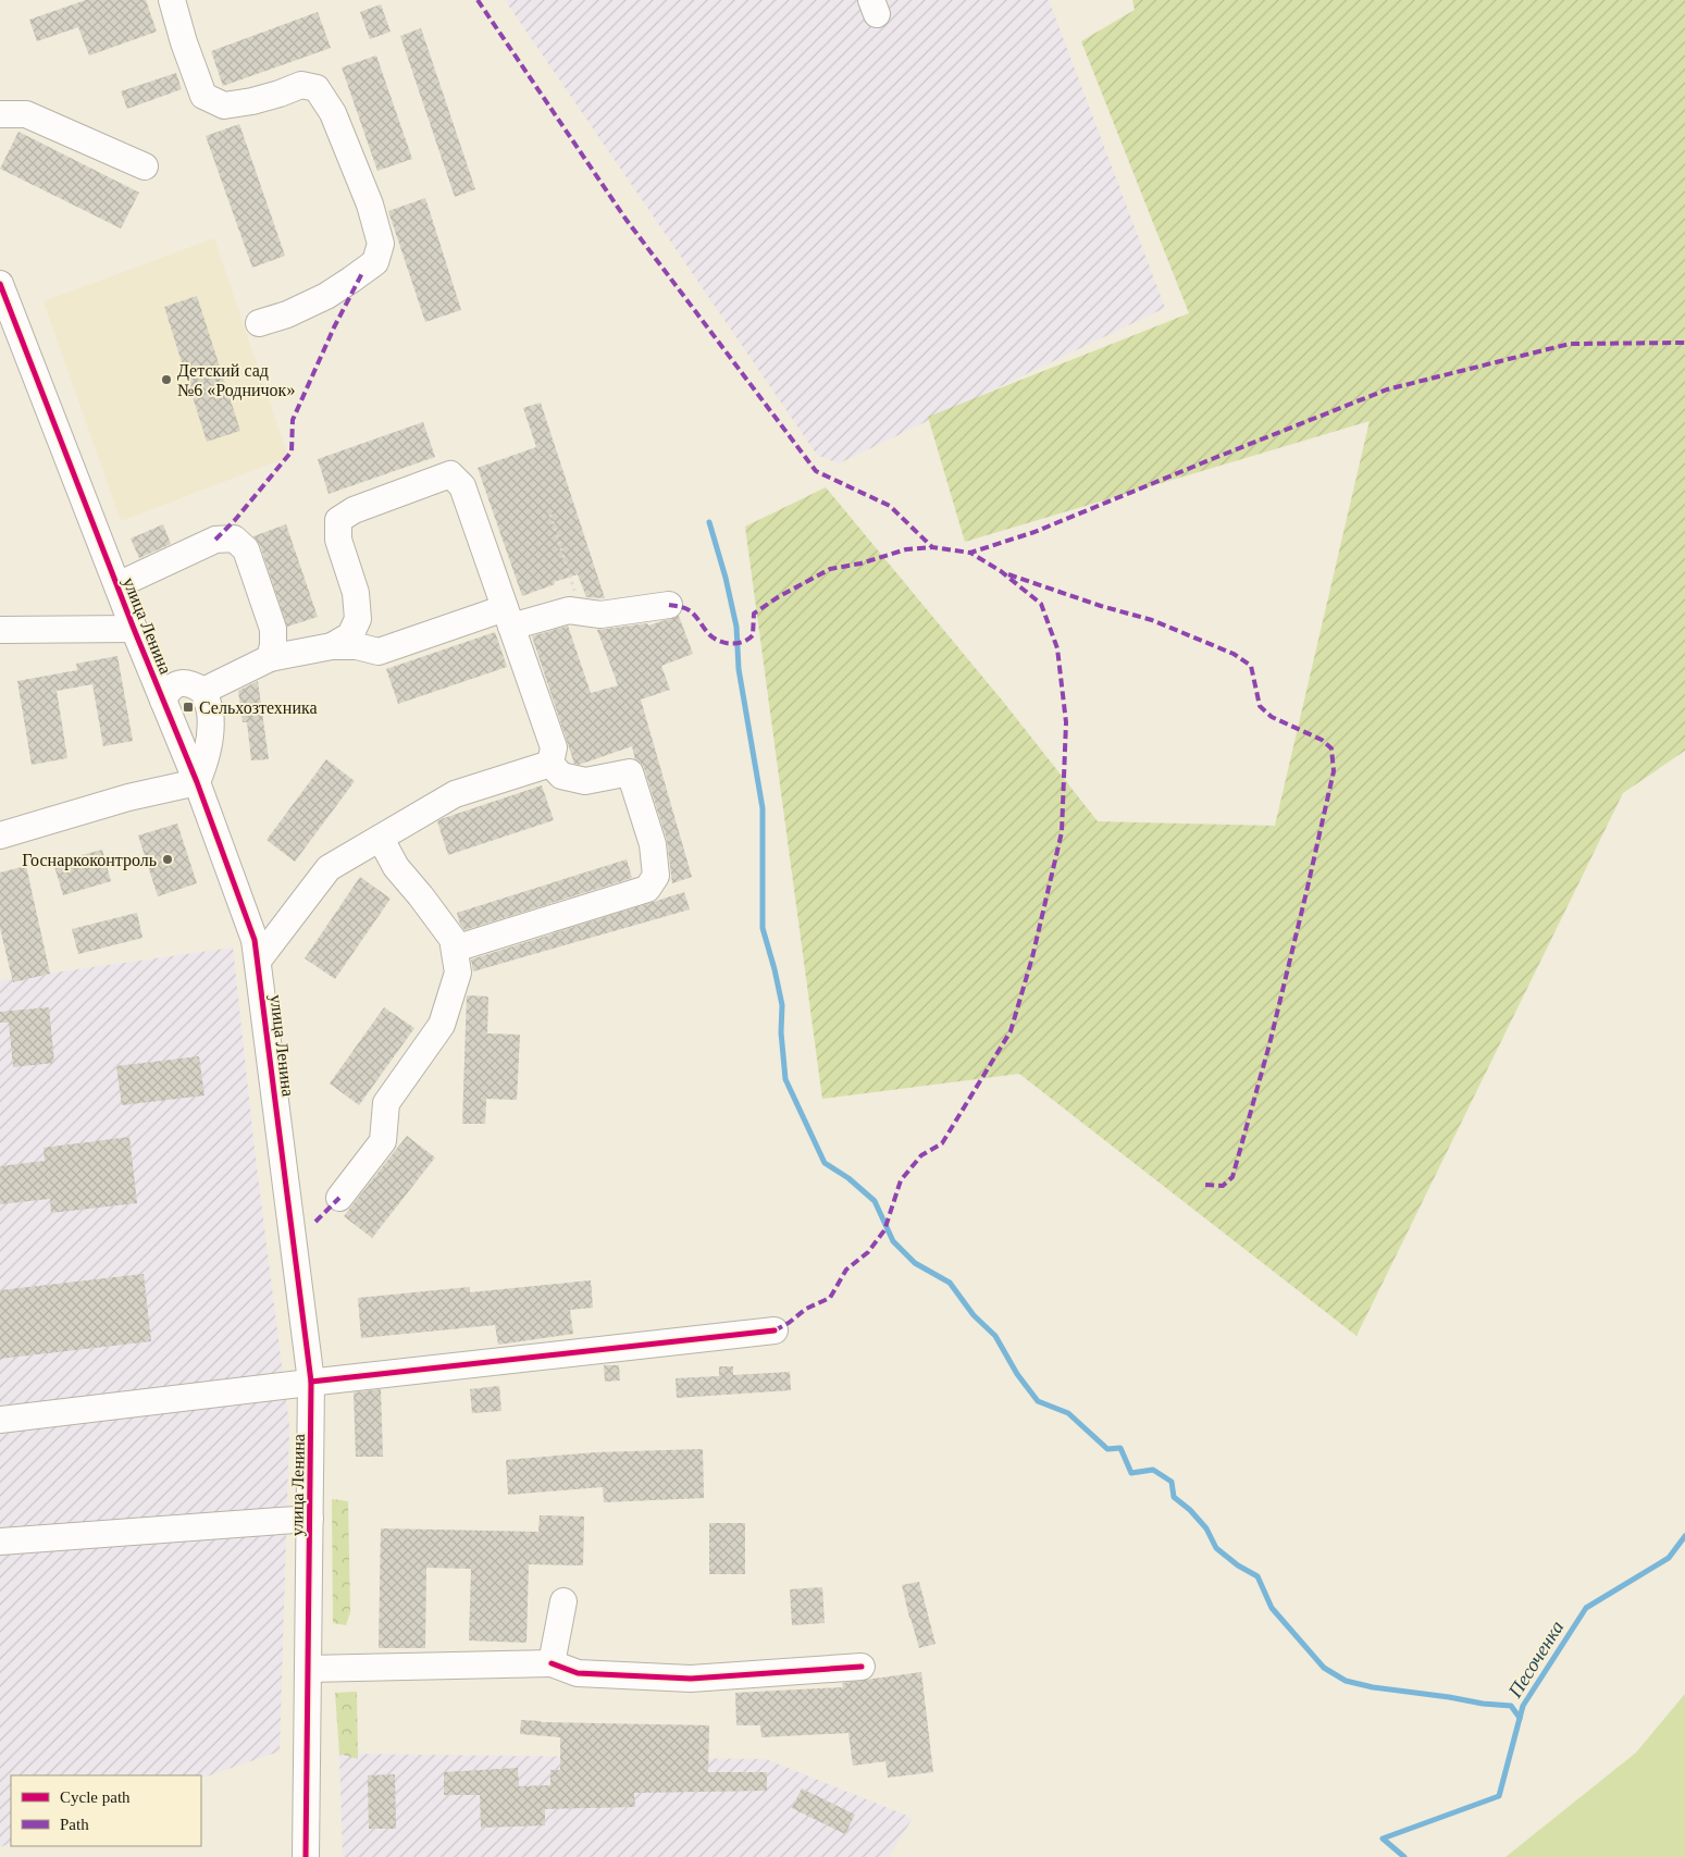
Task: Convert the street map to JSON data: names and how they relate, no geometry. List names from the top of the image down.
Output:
{
  "streets": {
    "street": ["улица Ленина"]
  },
  "water": ["Песоченка"],
  "places": {
    "other": ["Детский сад №6 «Родничок»", "Госнаркоконтроль"],
    "transit": ["Сельхозтехника"]
  },
  "legend": ["Cycle path", "Path"]
}
